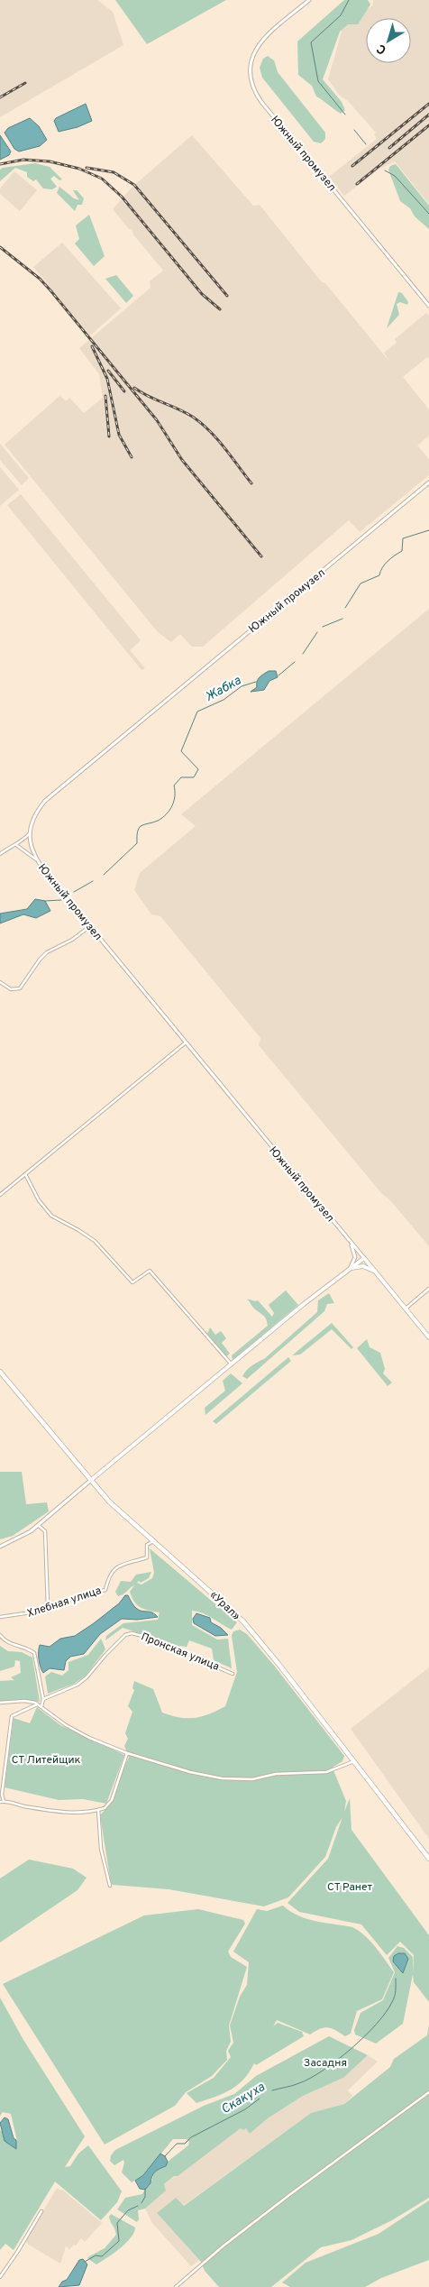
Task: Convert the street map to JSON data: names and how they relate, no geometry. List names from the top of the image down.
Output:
{
  "streets": {
    "highway": ["«Урал»"],
    "main road": ["Южный промузел"],
    "street": ["Хлебная улица", "Пронская улица"]
  },
  "crossings": [
    ["Хлебная улица", "«Урал»"]
  ],
  "water": ["Жабка", "Скакуха"],
  "parks": ["СТ Литейщик", "СТ Ранет", "Засадня"],
  "north": "bottom left"
}
